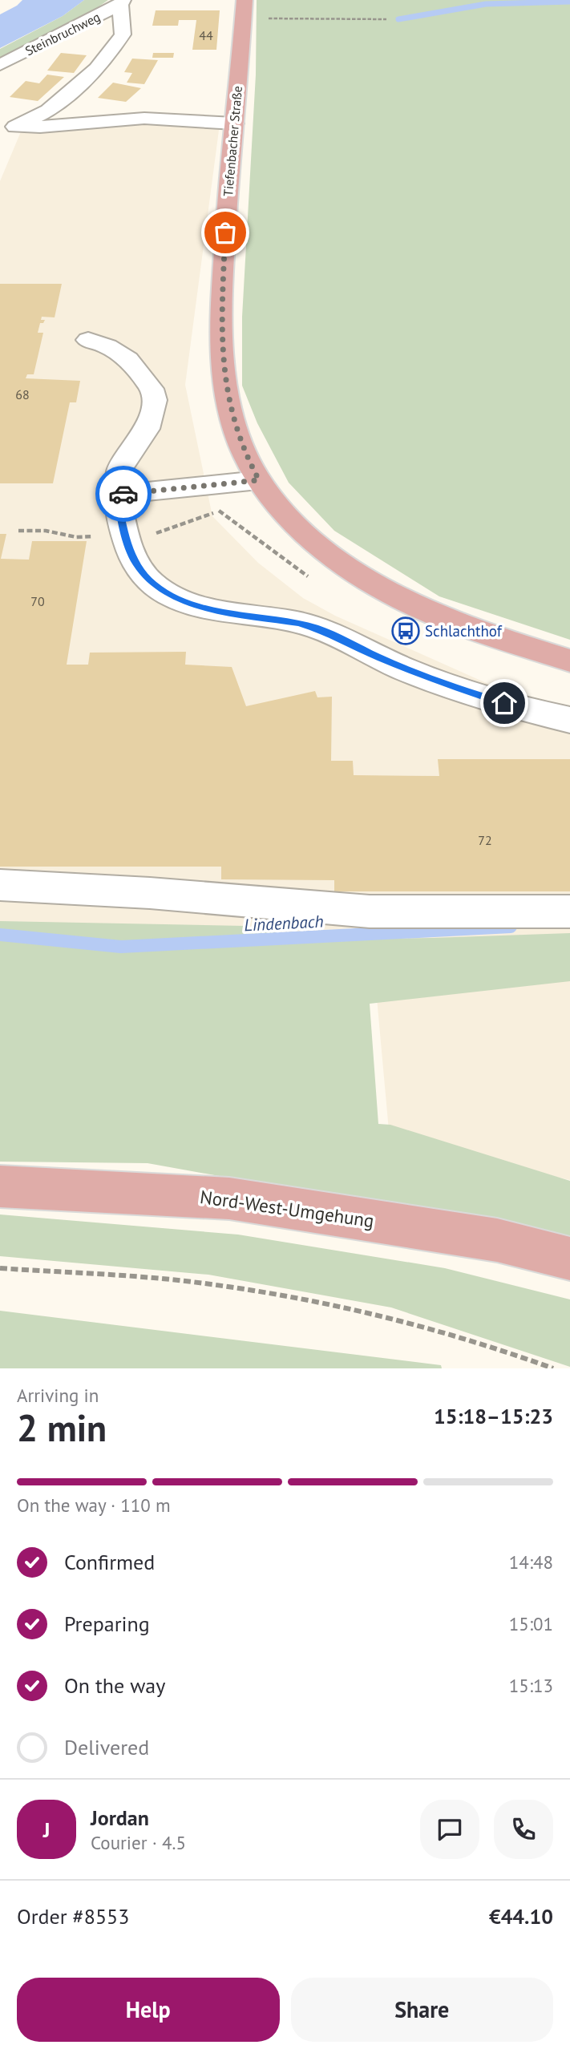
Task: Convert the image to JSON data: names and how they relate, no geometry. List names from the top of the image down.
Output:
{
  "streets": {
    "main road": ["Tiefenbacher Straße", "Nord-West-Umgehung"],
    "lane": ["Steinbruchweg"]
  },
  "water": ["Lindenbach"],
  "places": {
    "bus stop": ["Schlachthof"]
  },
  "house_numbers": [
    "44",
    "68",
    "70",
    "72"
  ],
  "page": {
    "heading": ["2 min", "Arriving in", "15:18–15:23"],
    "panel": [
      "Jordan",
      "Courier · 4.5",
      "Order #8553",
      "€44.10"
    ],
    "bar": "On the way · 110 m",
    "list": [
      ["Confirmed", "14:48"],
      ["Preparing", "15:01"],
      ["On the way", "15:13"],
      "Delivered"
    ],
    "round": "J",
    "buttons": ["Help", "Share"]
  }
}
